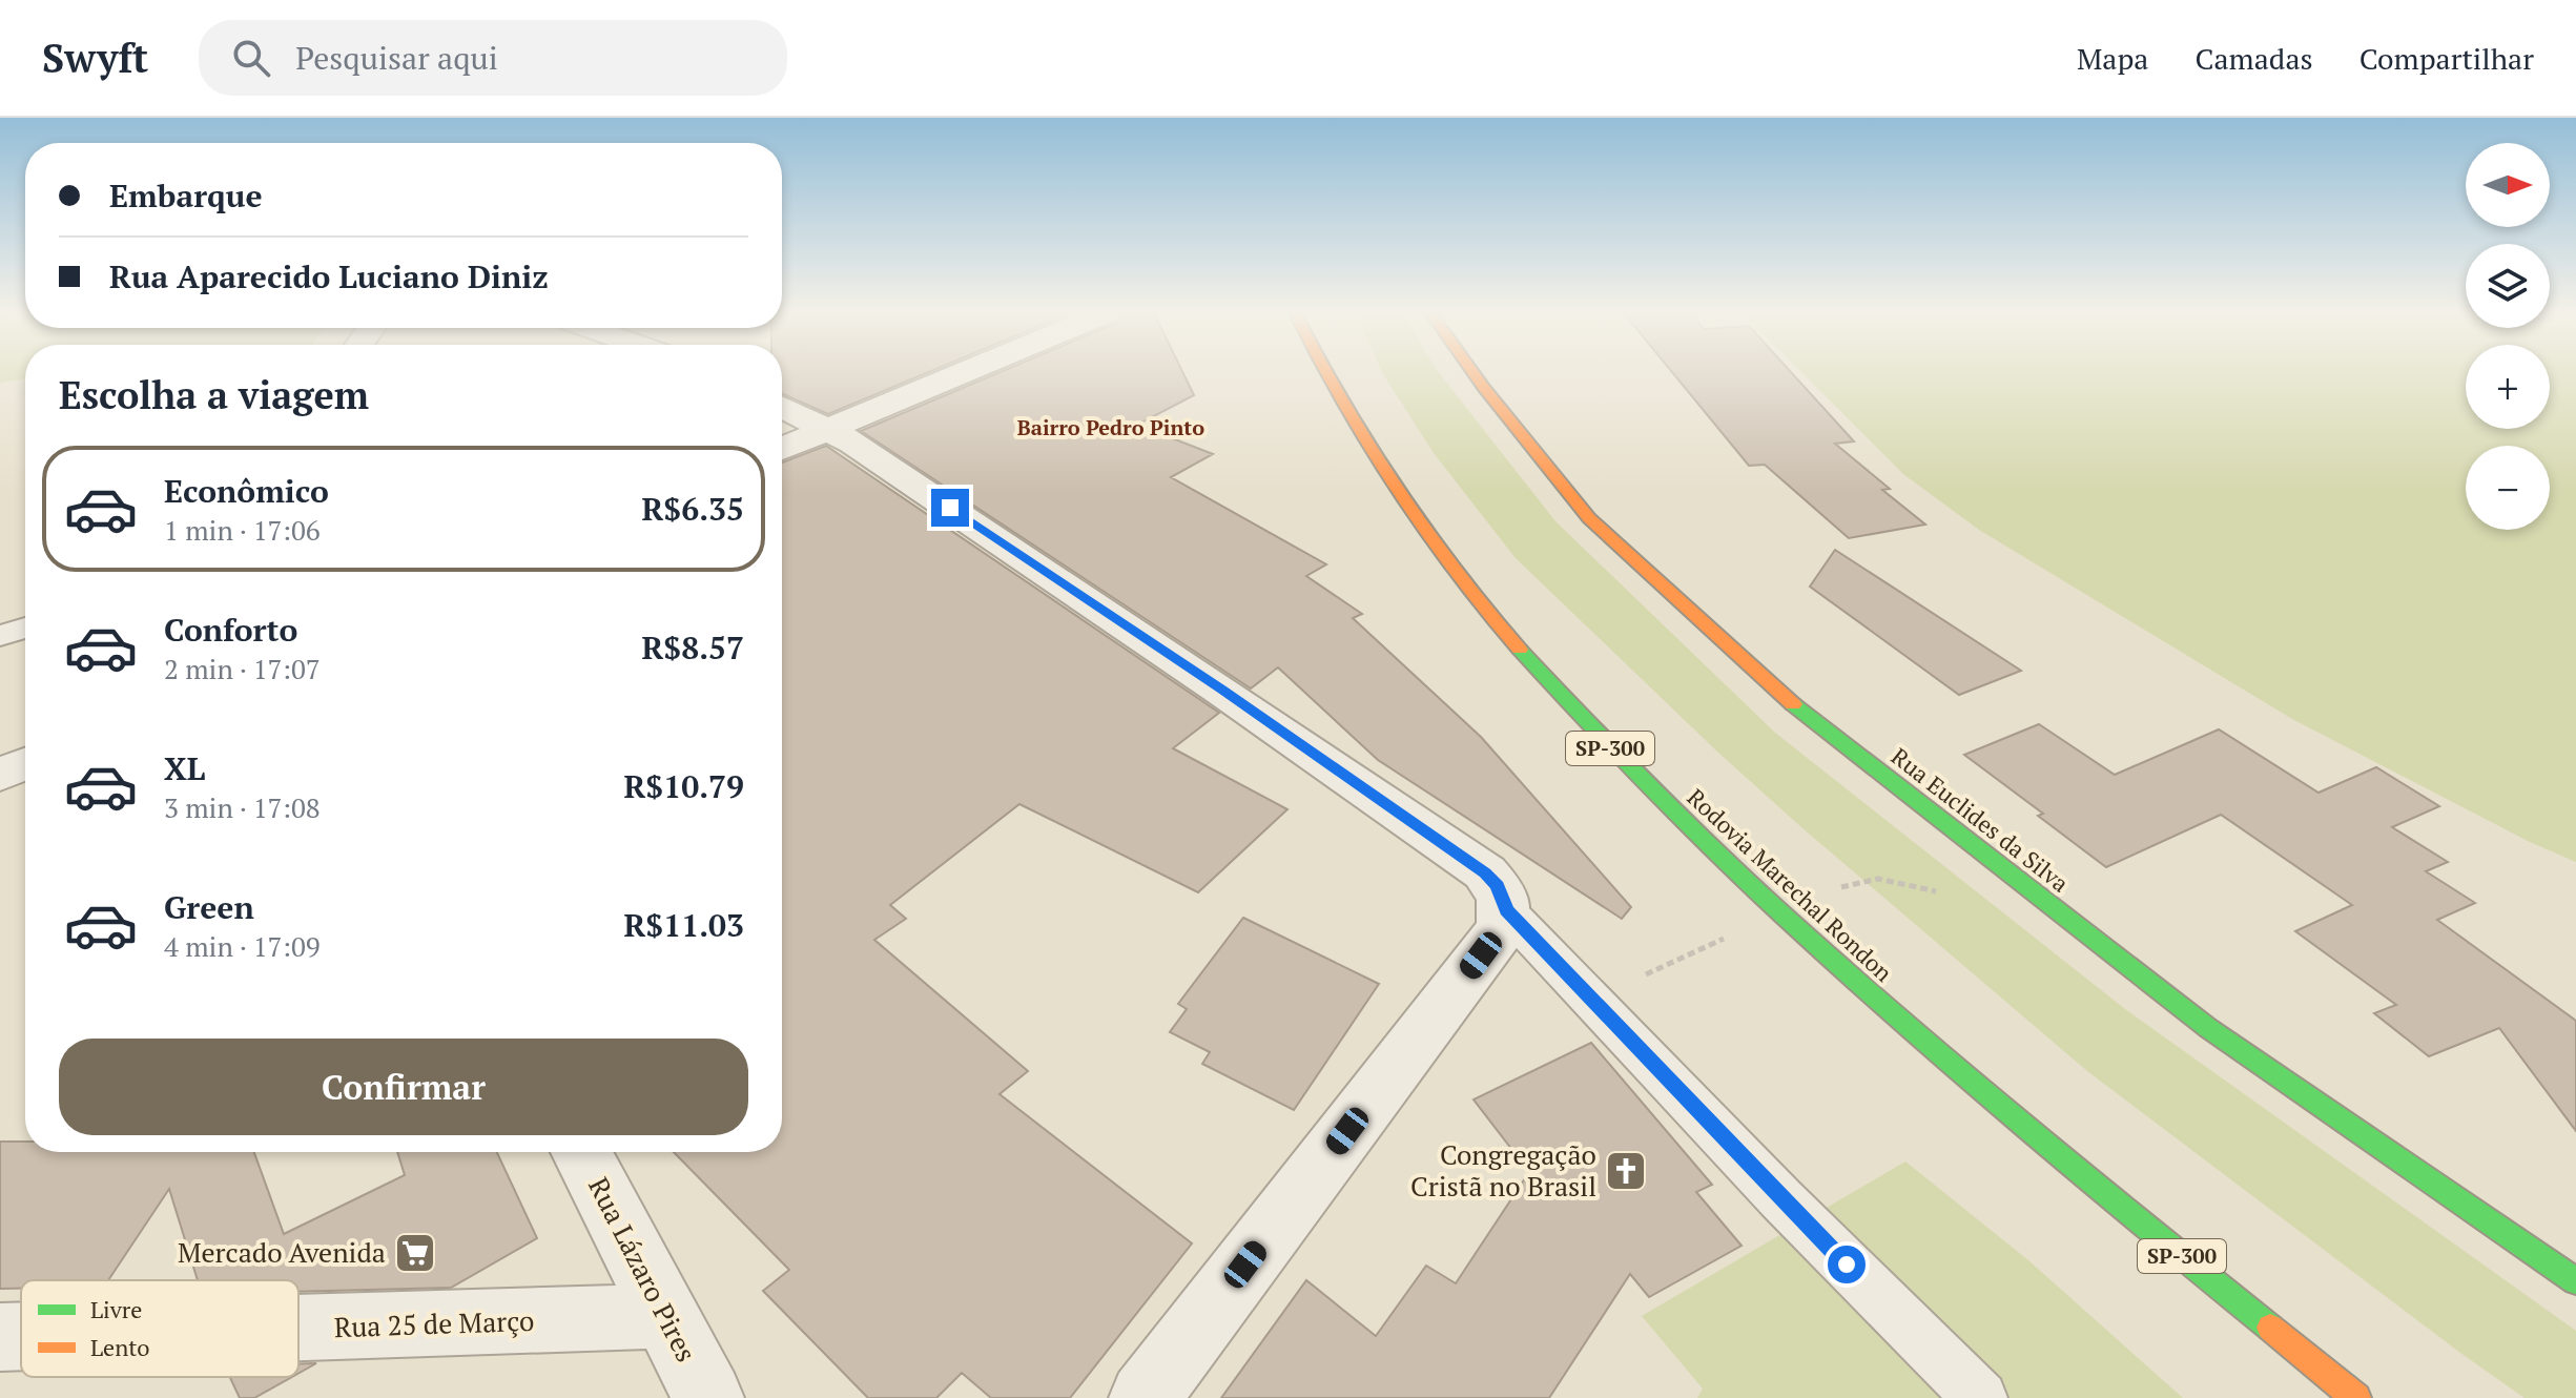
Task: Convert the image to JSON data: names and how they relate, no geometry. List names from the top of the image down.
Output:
{
  "streets": {
    "main road": ["SP-300", "Rua Euclides da Silva", "Rodovia Marechal Rondon"],
    "street": ["Rua Lázaro Pires", "Rua 25 de Março"]
  },
  "crossings": [
    ["Rua Lázaro Pires", "Rua 25 de Março"]
  ],
  "districts": ["Bairro Pedro Pinto"],
  "places": {
    "church": ["Congregação Cristã no Brasil"],
    "supermarket": ["Mercado Avenida"]
  },
  "legend": ["Livre", "Lento"],
  "north": "right",
  "page": {
    "header": "Swyft",
    "search": "Pesquisar aqui",
    "nav": ["Mapa", "Camadas", "Compartilhar"],
    "map_buttons": ["+", "−"],
    "banner": ["Embarque", "Rua Aparecido Luciano Diniz"],
    "heading": "Escolha a viagem",
    "list": [
      {
        "name": "Econômico",
        "note": "1 min · 17:06",
        "value": "R$6.35"
      },
      {
        "name": "Conforto",
        "note": "2 min · 17:07",
        "value": "R$8.57"
      },
      {
        "name": "XL",
        "note": "3 min · 17:08",
        "value": "R$10.79"
      },
      {
        "name": "Green",
        "note": "4 min · 17:09",
        "value": "R$11.03"
      }
    ],
    "buttons": "Confirmar"
  }
}
